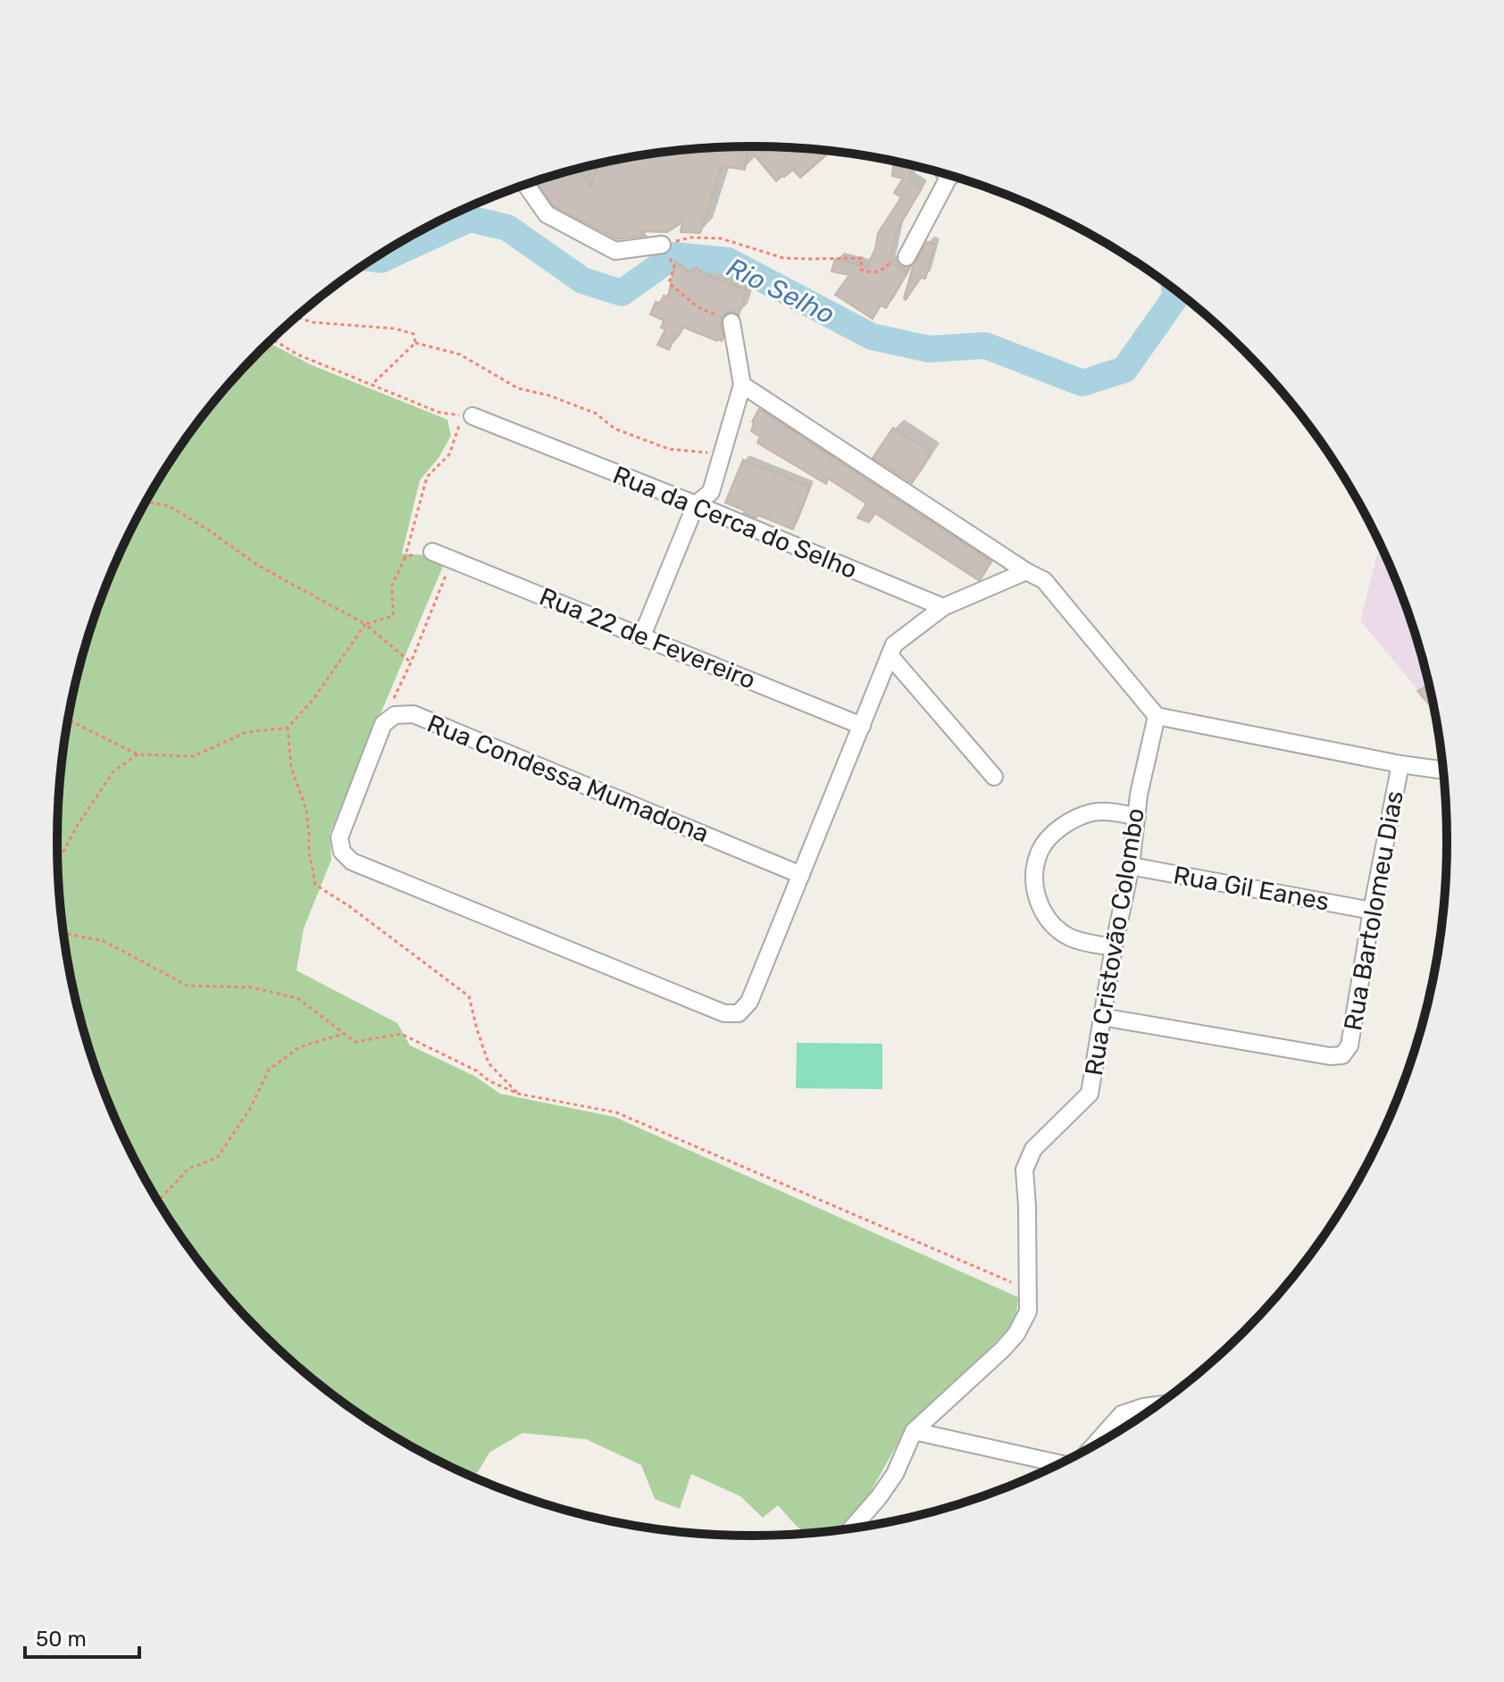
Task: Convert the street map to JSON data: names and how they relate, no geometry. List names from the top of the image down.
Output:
{
  "streets": {
    "street": [
      "Rua da Cerca do Selho",
      "Rua 22 de Fevereiro",
      "Rua Condessa Mumadona",
      "Rua Gil Eanes",
      "Rua Bartolomeu Dias",
      "Rua Cristovão Colombo"
    ]
  },
  "crossings": [
    ["Rua Gil Eanes", "Rua Bartolomeu Dias"],
    ["Rua Gil Eanes", "Rua Cristovão Colombo"],
    ["Rua Bartolomeu Dias", "Rua Cristovão Colombo"]
  ],
  "water": ["Rio Selho"],
  "scale_bar": "50 m"
}
